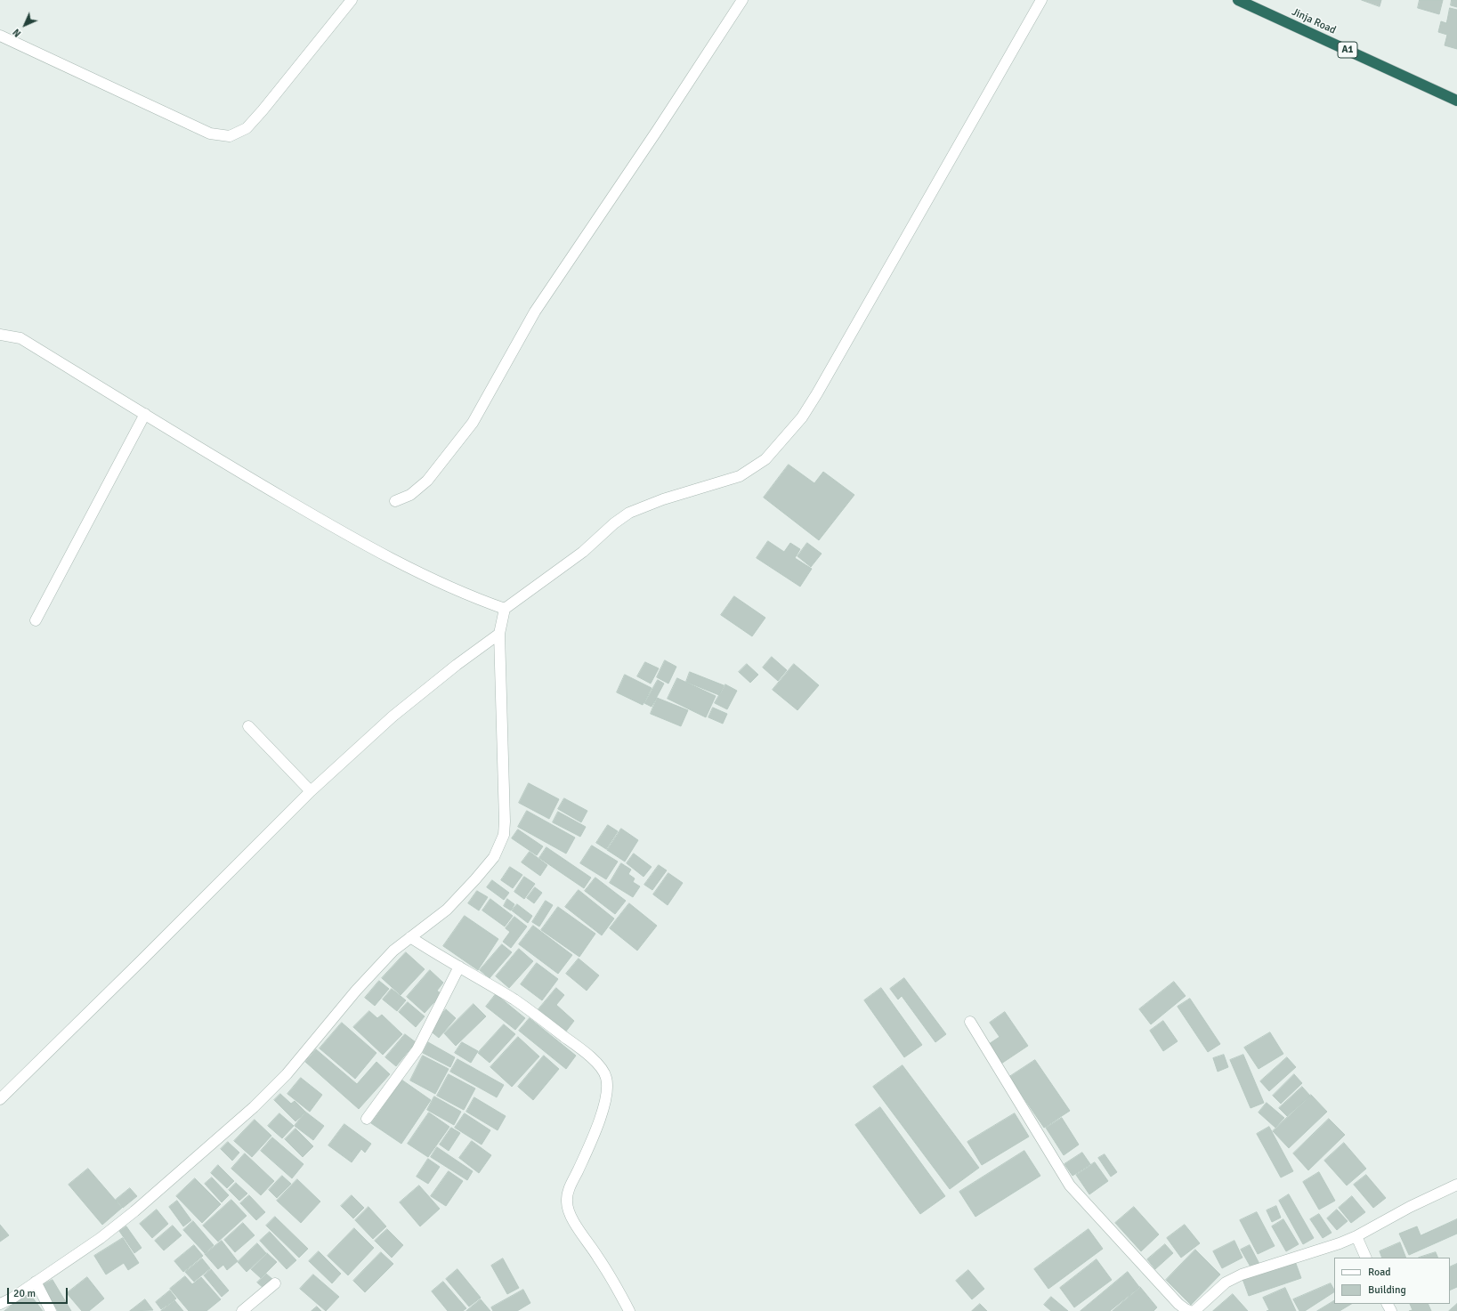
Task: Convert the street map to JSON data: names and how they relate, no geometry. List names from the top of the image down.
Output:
{
  "streets": {
    "highway": ["Jinja Road", "A1"]
  },
  "legend": ["Road", "Building"],
  "scale_bar": "20 m",
  "north": "bottom left"
}
